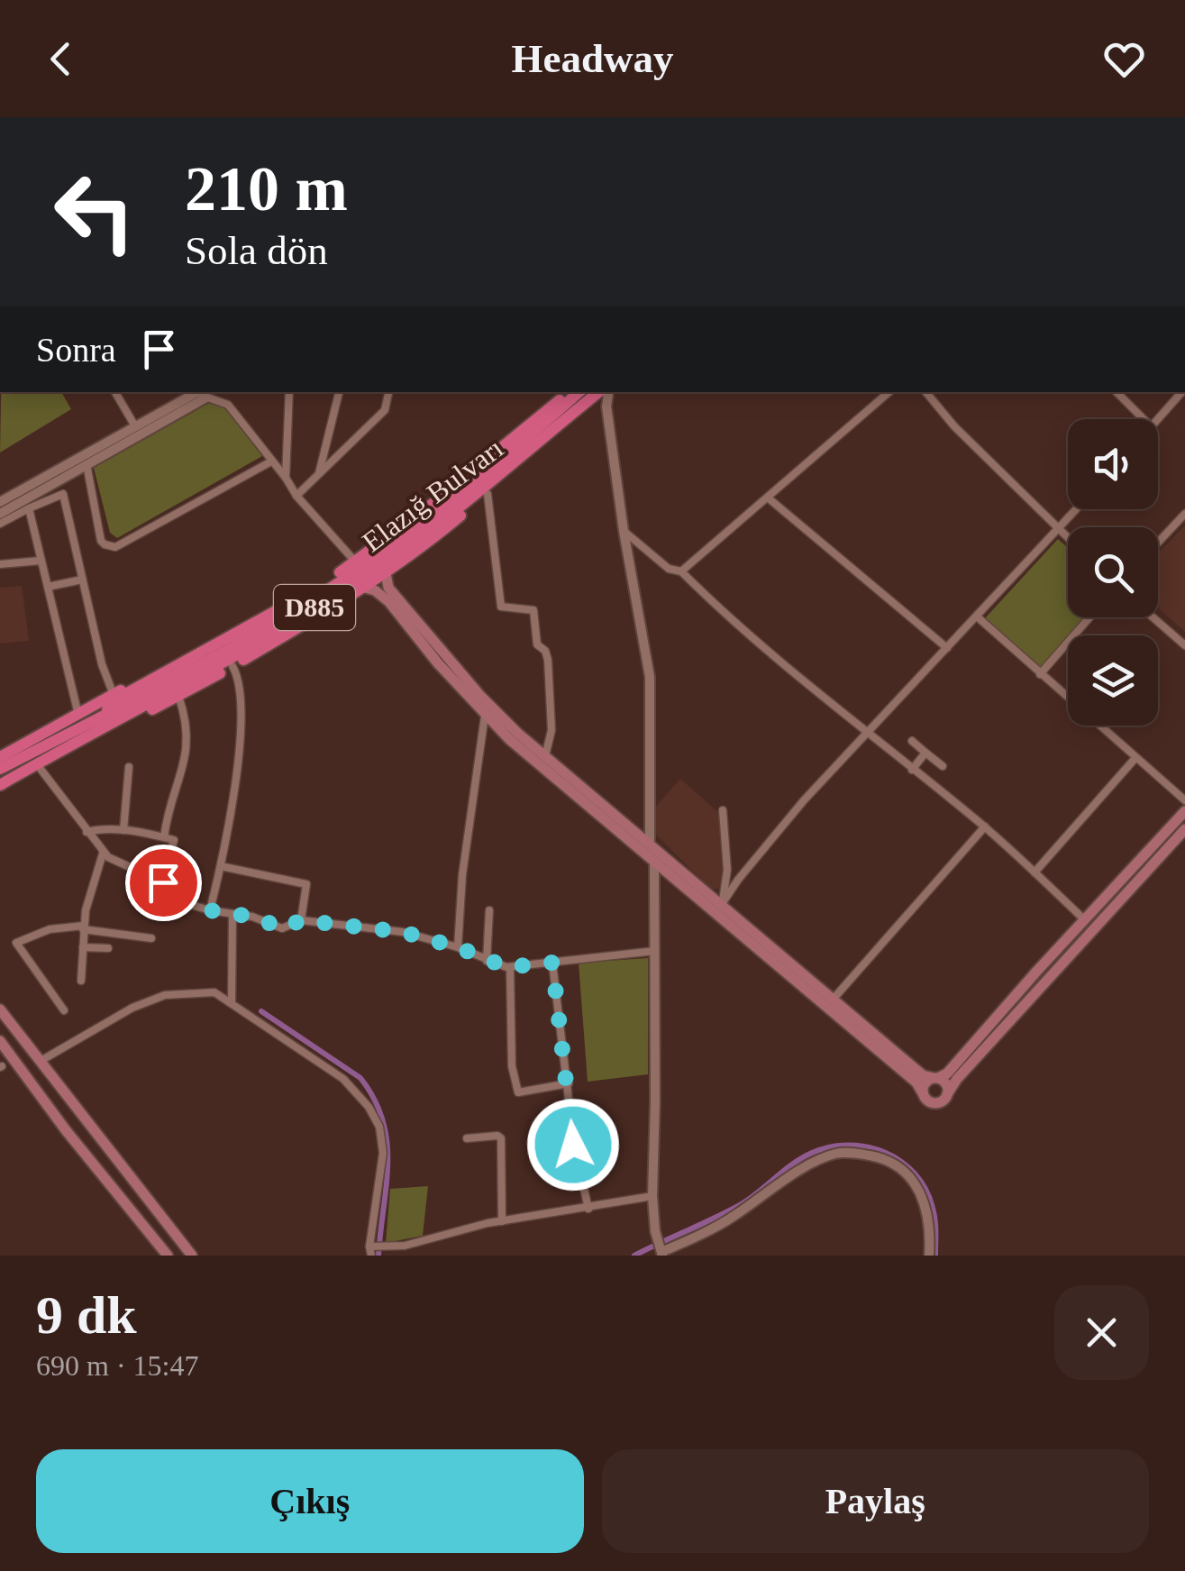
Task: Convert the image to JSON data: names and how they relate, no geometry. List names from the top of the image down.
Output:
{
  "streets": {
    "highway": ["Elazığ Bulvarı", "D885"]
  },
  "page": {
    "header": "Headway",
    "turn": ["210 m", "Sola dön"],
    "then": "Sonra",
    "heading": ["9 dk", "690 m · 15:47"],
    "buttons": ["Çıkış", "Paylaş"]
  }
}
